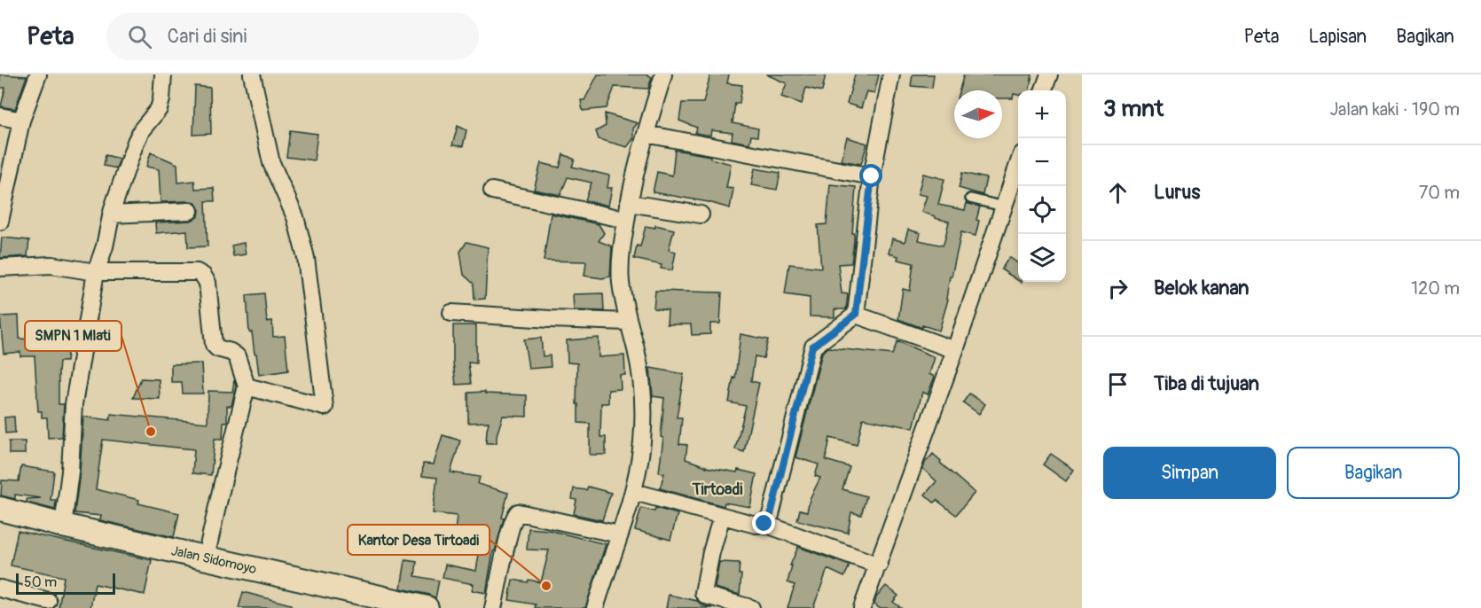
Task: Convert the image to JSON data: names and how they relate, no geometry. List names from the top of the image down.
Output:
{
  "streets": {
    "main road": ["Jalan Sidomoyo"]
  },
  "districts": ["Tirtoadi"],
  "places": ["SMPN 1 Mlati", "Kantor Desa Tirtoadi"],
  "scale_bar": "50 m",
  "north": "right",
  "page": {
    "header": "Peta",
    "search": "Cari di sini",
    "nav": ["Peta", "Lapisan", "Bagikan"],
    "heading": ["3 mnt", "Jalan kaki · 190 m"],
    "map_buttons": ["+", "−"],
    "list": [
      ["Lurus", "70 m"],
      ["Belok kanan", "120 m"],
      "Tiba di tujuan"
    ],
    "buttons": ["Simpan", "Bagikan"],
    "scale": "50 m"
  }
}
